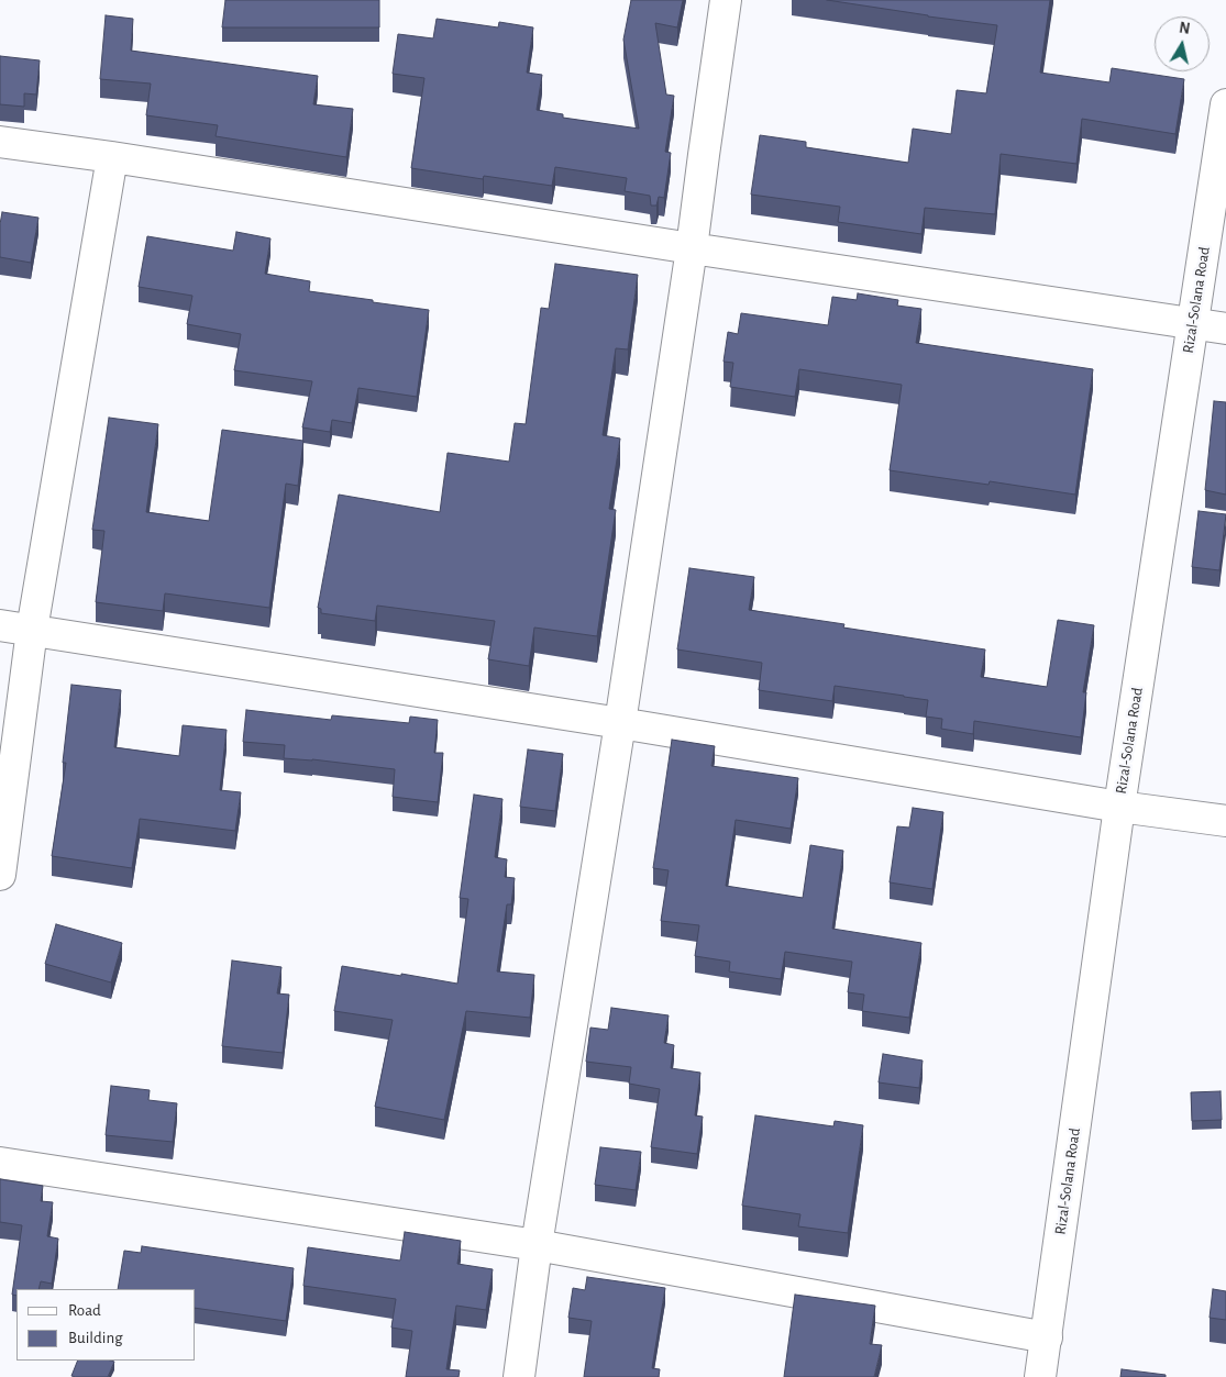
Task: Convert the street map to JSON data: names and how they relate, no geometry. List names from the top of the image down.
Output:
{
  "streets": {
    "street": ["Rizal-Solana Road"]
  },
  "legend": ["Road", "Building"],
  "north": "top"
}
